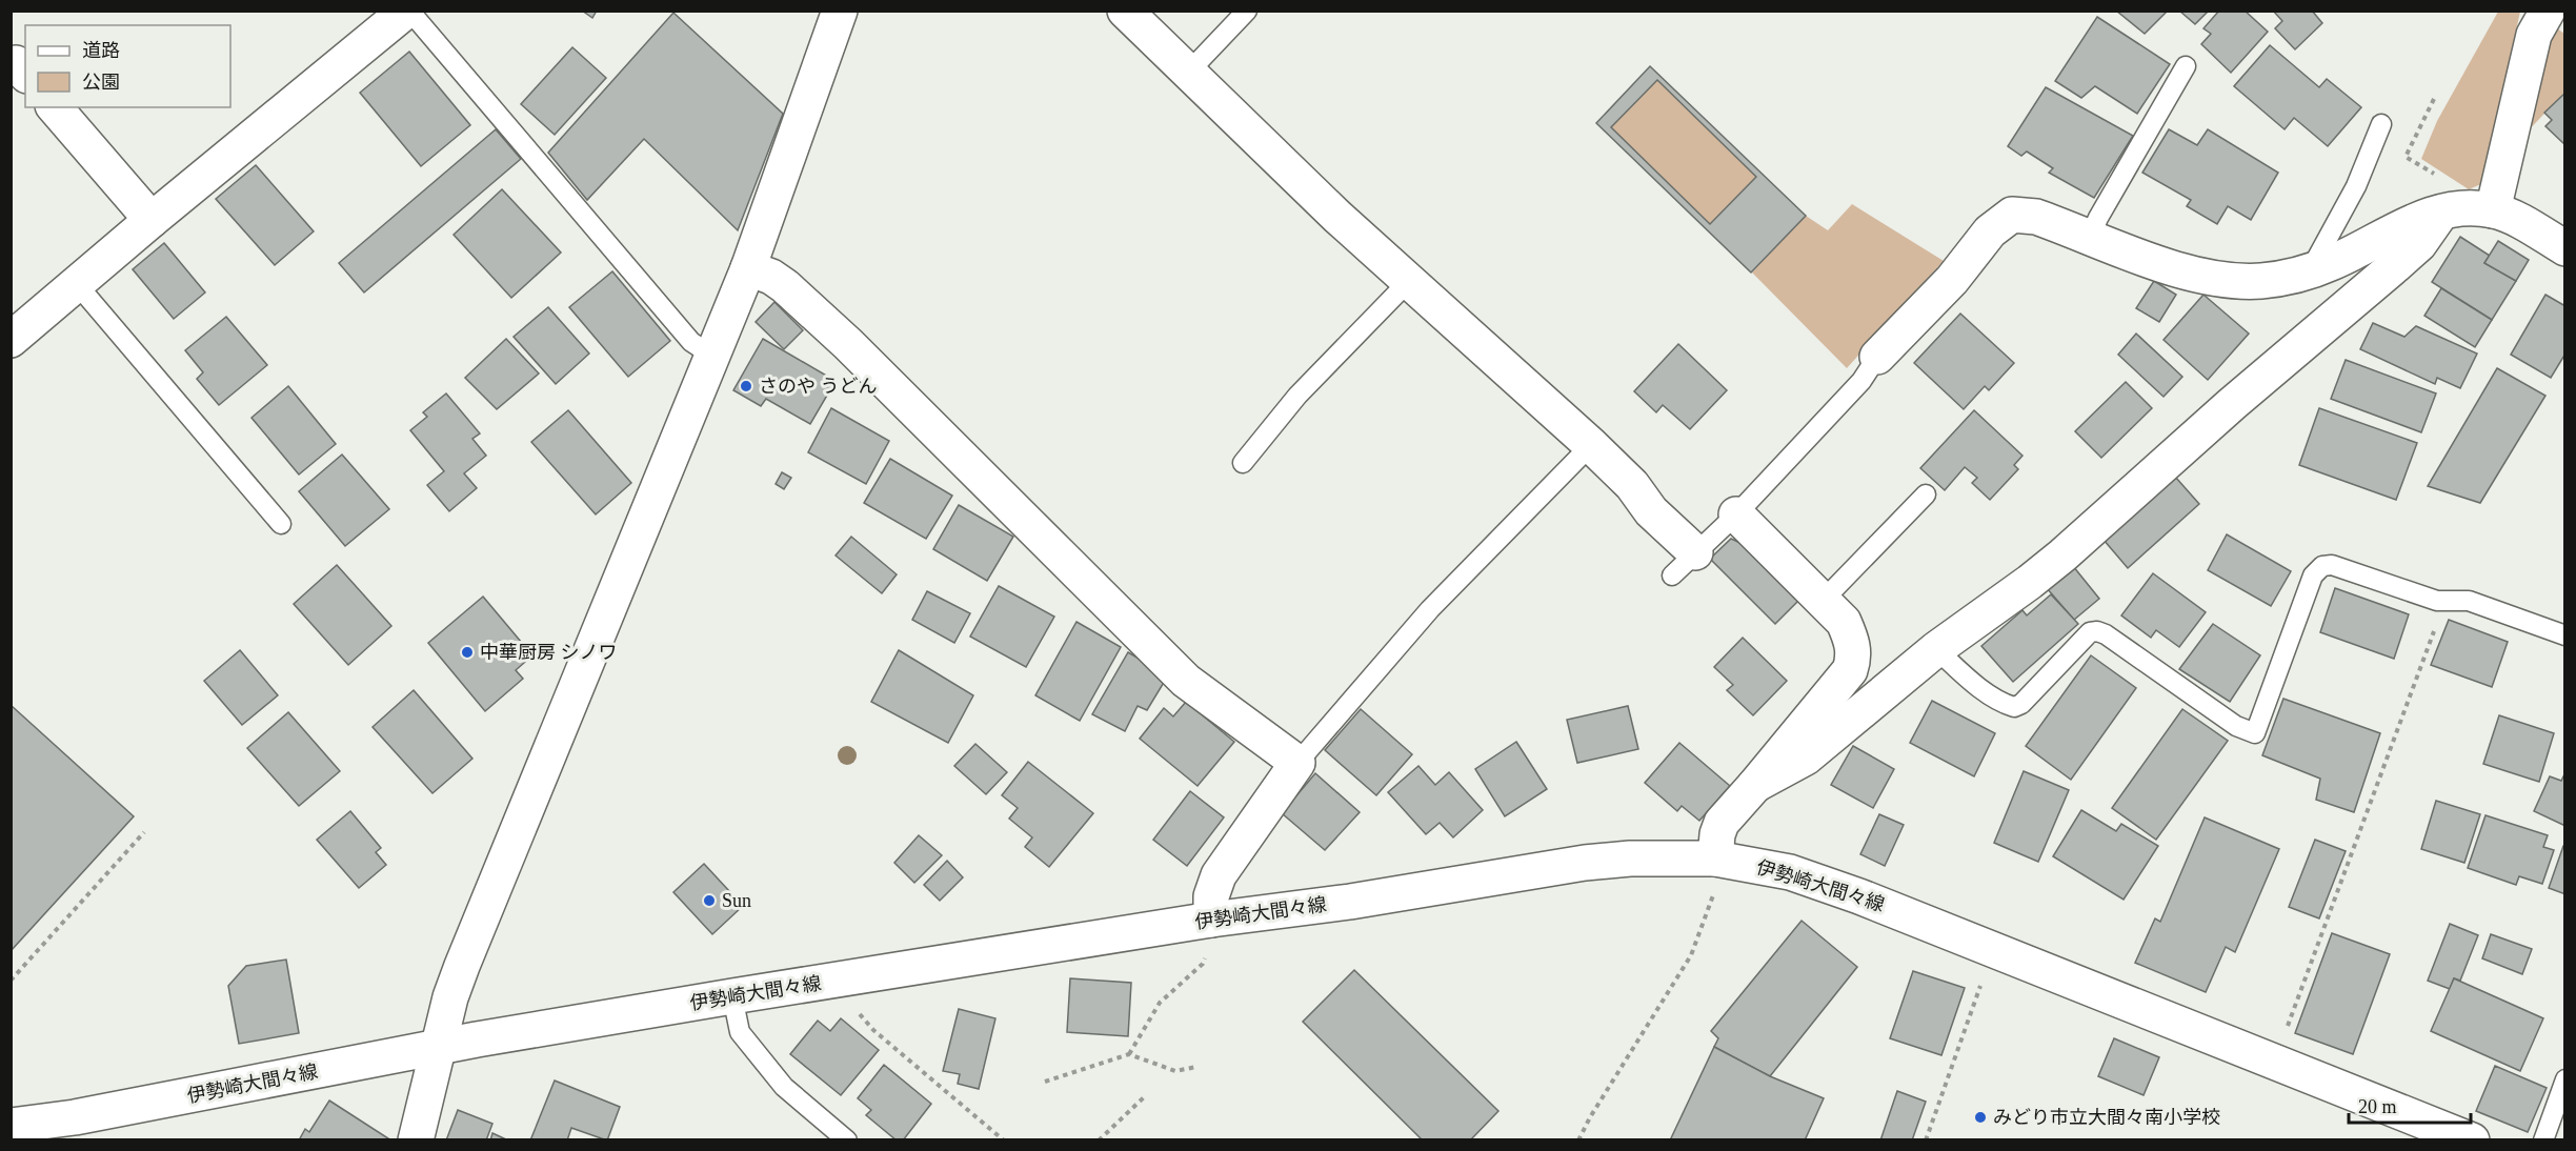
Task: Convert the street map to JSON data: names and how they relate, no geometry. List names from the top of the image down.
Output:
{
  "streets": {
    "street": ["伊勢崎大間々線"]
  },
  "places": [
    "さのや うどん",
    "中華厨房 シノワ",
    "Sun",
    "みどり市立大間々南小学校"
  ],
  "legend": ["道路", "公園"],
  "scale_bar": "20 m"
}
